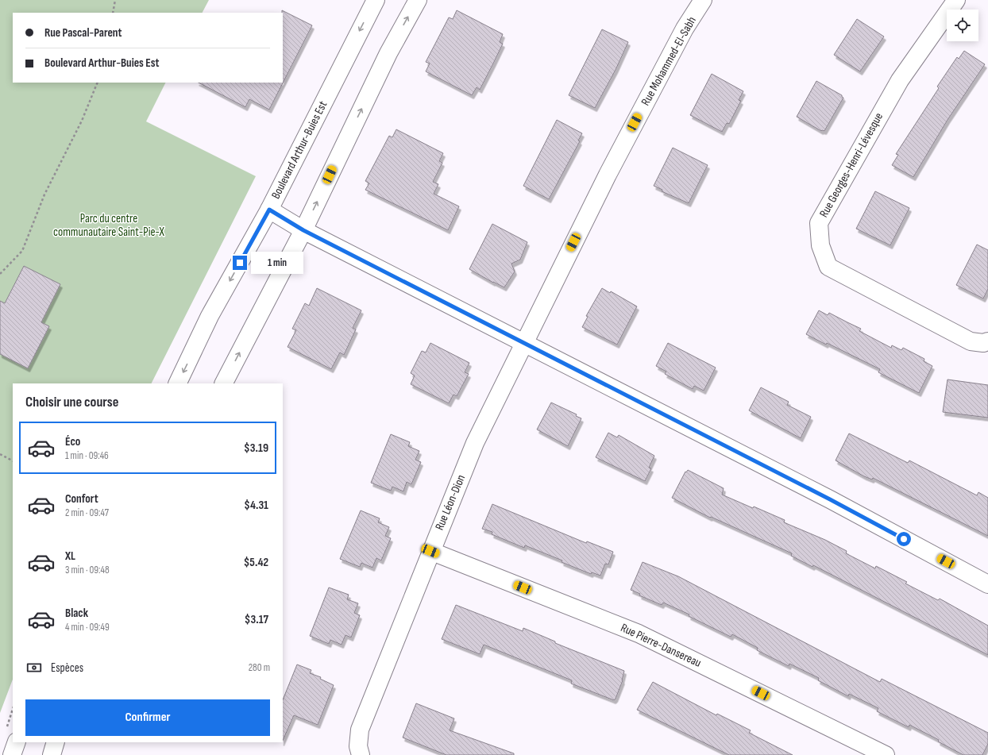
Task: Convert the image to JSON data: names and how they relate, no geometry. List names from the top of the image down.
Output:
{
  "streets": {
    "street": [
      "Rue Mohammed-El-Sabh",
      "Boulevard Arthur-Buies Est",
      "Rue Georges-Henri-Lévesque",
      "Rue Léon-Dion",
      "Rue Pierre-Dansereau"
    ]
  },
  "crossings": [
    ["Rue Mohammed-El-Sabh", "Rue Léon-Dion"],
    ["Rue Léon-Dion", "Rue Pierre-Dansereau"]
  ],
  "parks": ["Parc du centre communautaire Saint-Pie-X"],
  "page": {
    "banner": ["Rue Pascal-Parent", "Boulevard Arthur-Buies Est"],
    "bubble": "1 min",
    "heading": "Choisir une course",
    "list": [
      {
        "name": "Éco",
        "note": "1 min · 09:46",
        "value": "$3.19"
      },
      {
        "name": "Confort",
        "note": "2 min · 09:47",
        "value": "$4.31"
      },
      {
        "name": "XL",
        "note": "3 min · 09:48",
        "value": "$5.42"
      },
      {
        "name": "Black",
        "note": "4 min · 09:49",
        "value": "$3.17"
      }
    ],
    "pay": ["Espèces", "280 m"],
    "buttons": "Confirmer"
  }
}
